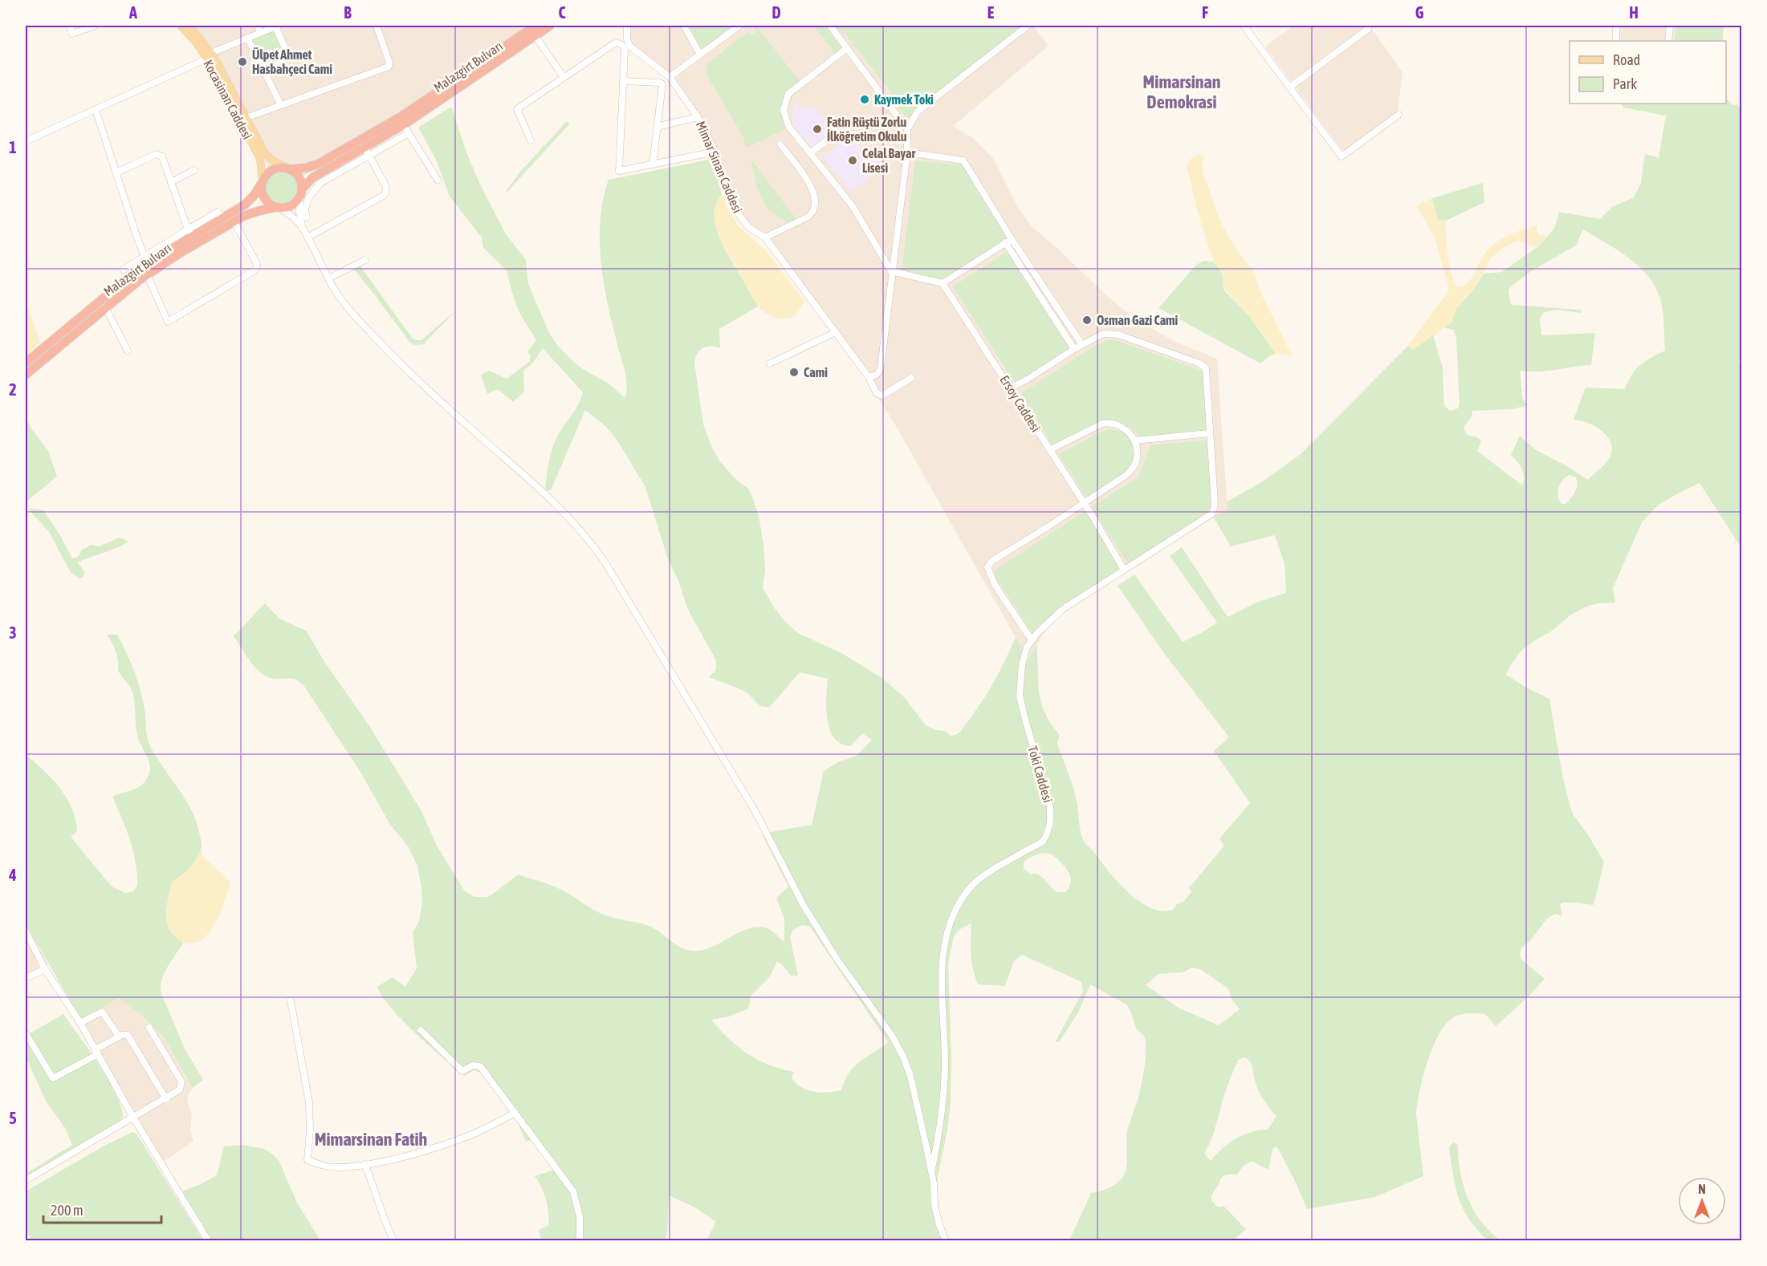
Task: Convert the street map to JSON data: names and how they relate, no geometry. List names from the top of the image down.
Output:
{
  "streets": {
    "highway": ["Malazgirt Bulvarı"],
    "main road": ["Kocasinan Caddesi"],
    "street": ["Mimar Sinan Caddesi", "Ersoy Caddesi", "Toki Caddesi"]
  },
  "crossings": [
    ["Malazgirt Bulvarı", "Kocasinan Caddesi"],
    ["Ersoy Caddesi", "Toki Caddesi"]
  ],
  "districts": ["Mimarsinan Demokrasi", "Mimarsinan Fatih"],
  "places": [
    "Ülpet Ahmet Hasbahçeci Cami",
    "Kaymek Toki",
    "Fatin Rüştü Zorlu İlköğretim Okulu",
    "Celal Bayar Lisesi",
    "Osman Gazi Cami",
    "Cami"
  ],
  "legend": ["Road", "Park"],
  "scale_bar": "200 m",
  "north": "top",
  "grid": {
    "columns": [
      "A",
      "B",
      "C",
      "D",
      "E",
      "F",
      "G",
      "H"
    ],
    "rows": [
      "1",
      "2",
      "3",
      "4",
      "5"
    ]
  }
}
